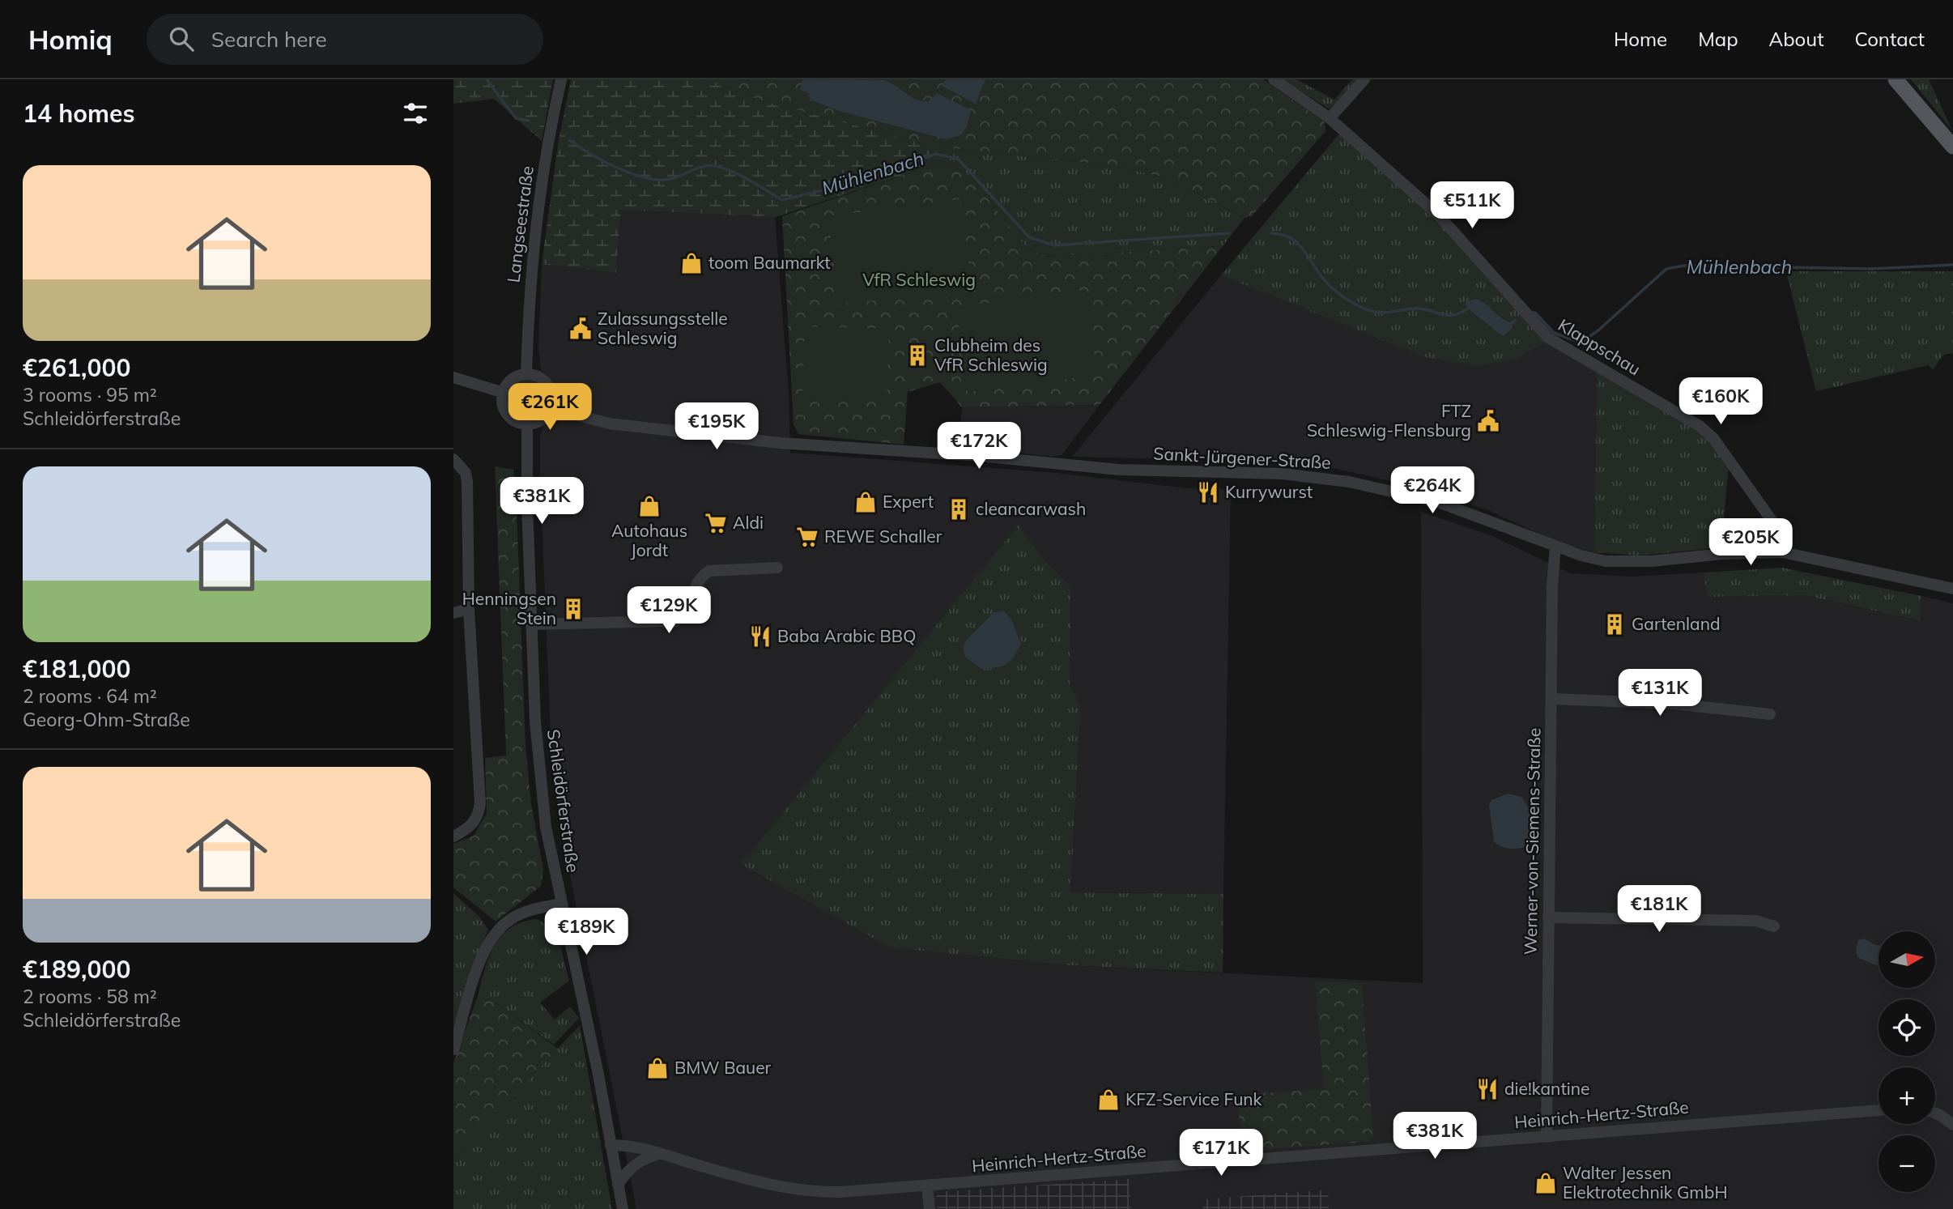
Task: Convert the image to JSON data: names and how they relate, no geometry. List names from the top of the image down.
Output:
{
  "streets": {
    "street": [
      "Langseestraße",
      "Klappschau",
      "Sankt-Jürgener-Straße",
      "Schleidörferstraße",
      "Werner-von-Siemens-Straße",
      "Heinrich-Hertz-Straße"
    ]
  },
  "crossings": [
    ["Langseestraße", "Sankt-Jürgener-Straße"],
    ["Langseestraße", "Schleidörferstraße"],
    ["Klappschau", "Sankt-Jürgener-Straße"],
    ["Sankt-Jürgener-Straße", "Schleidörferstraße"],
    ["Sankt-Jürgener-Straße", "Werner-von-Siemens-Straße"],
    ["Schleidörferstraße", "Heinrich-Hertz-Straße"],
    ["Werner-von-Siemens-Straße", "Heinrich-Hertz-Straße"]
  ],
  "water": ["Mühlenbach"],
  "parks": ["VfR Schleswig"],
  "places": {
    "shop": [
      "toom Baumarkt",
      "Expert",
      "Autohaus Jordt",
      "BMW Bauer",
      "KFZ-Service Funk",
      "Walter Jessen Elektrotechnik GmbH"
    ],
    "public building": ["Zulassungsstelle Schleswig", "FTZ Schleswig-Flensburg"],
    "building": [
      "Clubheim des VfR Schleswig",
      "cleancarwash",
      "Henningsen Stein",
      "Gartenland"
    ],
    "restaurant": ["Kurrywurst", "Baba Arabic BBQ", "die!kantine"],
    "supermarket": ["Aldi", "REWE Schaller"]
  },
  "north": "right",
  "page": {
    "header": "Homiq",
    "search": "Search here",
    "nav": [
      "Home",
      "Map",
      "About",
      "Contact"
    ],
    "heading": "14 homes",
    "list": [
      {
        "name": "€261,000",
        "note": "3 rooms · 95 m² · Schleidörferstraße"
      },
      {
        "name": "€181,000",
        "note": "2 rooms · 64 m² · Georg-Ohm-Straße"
      },
      {
        "name": "€189,000",
        "note": "2 rooms · 58 m² · Schleidörferstraße"
      }
    ],
    "price": [
      "€511K",
      "€160K",
      "€261K",
      "€195K",
      "€172K",
      "€264K",
      "€381K",
      "€205K",
      "€129K",
      "€131K",
      "€181K",
      "€189K",
      "€381K",
      "€171K"
    ],
    "map_buttons": ["+", "−"]
  }
}
